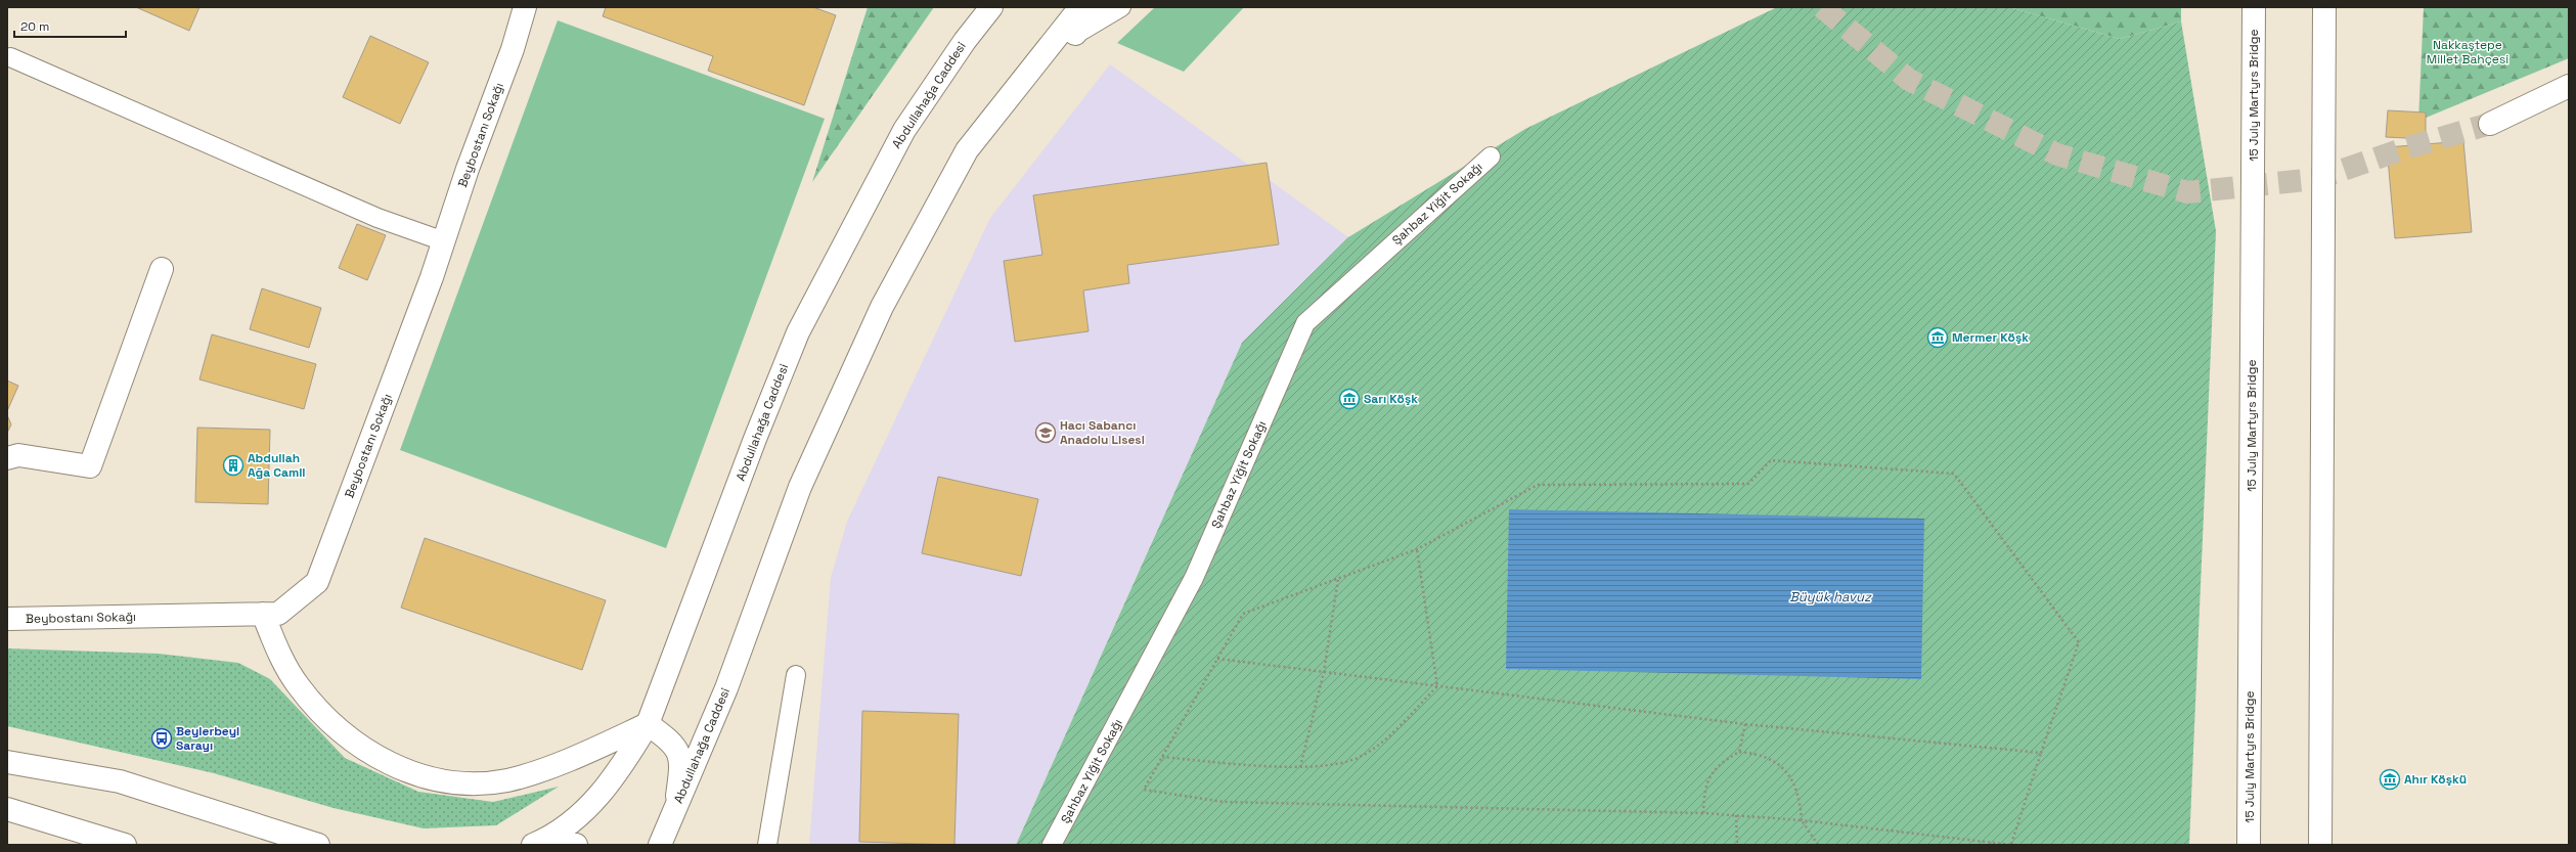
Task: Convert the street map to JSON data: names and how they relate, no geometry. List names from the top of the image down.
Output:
{
  "streets": {
    "main road": ["Abdullahağa Caddesi", "15 July Martyrs Bridge", "Beybostanı Sokağı"],
    "lane": ["Şahbaz Yiğit Sokağı"]
  },
  "water": ["Büyük havuz"],
  "parks": ["Nakkaştepe Millet Bahçesi"],
  "places": {
    "museum": ["Mermer Köşk", "Sarı Köşk", "Ahır Köşkü"],
    "school or university": ["Hacı Sabancı Anadolu Lisesi"],
    "building": ["Abdullah Ağa Camii"],
    "bus stop": ["Beylerbeyi Sarayı"]
  },
  "scale_bar": "20 m"
}
